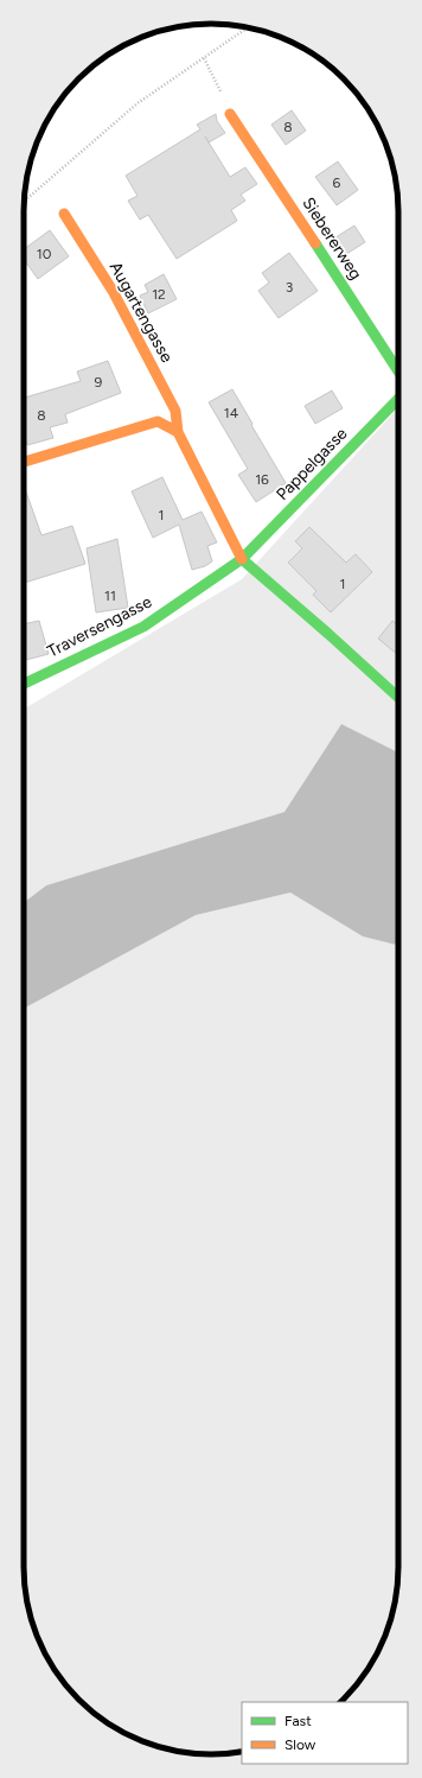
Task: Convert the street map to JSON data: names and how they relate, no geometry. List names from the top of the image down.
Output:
{
  "streets": {
    "street": [
      "Siebererweg",
      "Augartengasse",
      "Pappelgasse",
      "Traversengasse"
    ]
  },
  "crossings": [
    ["Augartengasse", "Pappelgasse"],
    ["Augartengasse", "Traversengasse"],
    ["Pappelgasse", "Traversengasse"]
  ],
  "house_numbers": [
    "8",
    "6",
    "10",
    "3",
    "12",
    "9",
    "14",
    "8",
    "16",
    "1",
    "1",
    "11"
  ],
  "legend": ["Fast", "Slow"]
}
